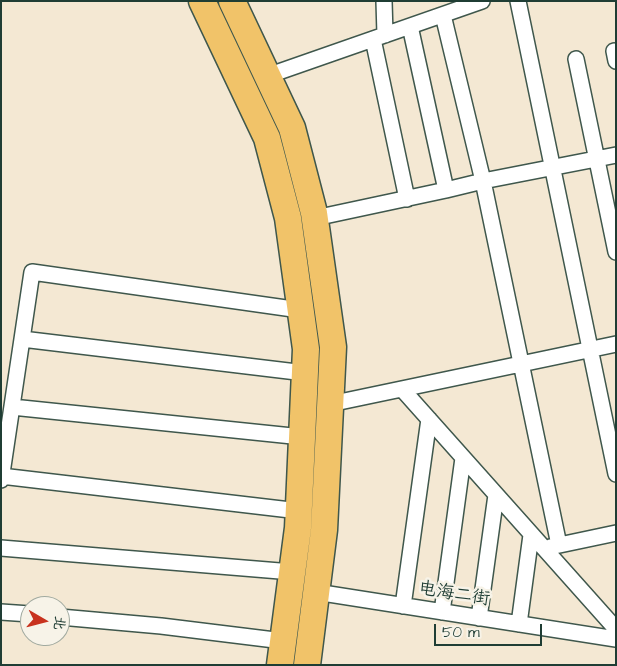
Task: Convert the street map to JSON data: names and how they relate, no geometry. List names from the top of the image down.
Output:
{
  "streets": {
    "street": ["电海二街"]
  },
  "scale_bar": "50 m",
  "north": "right"
}
